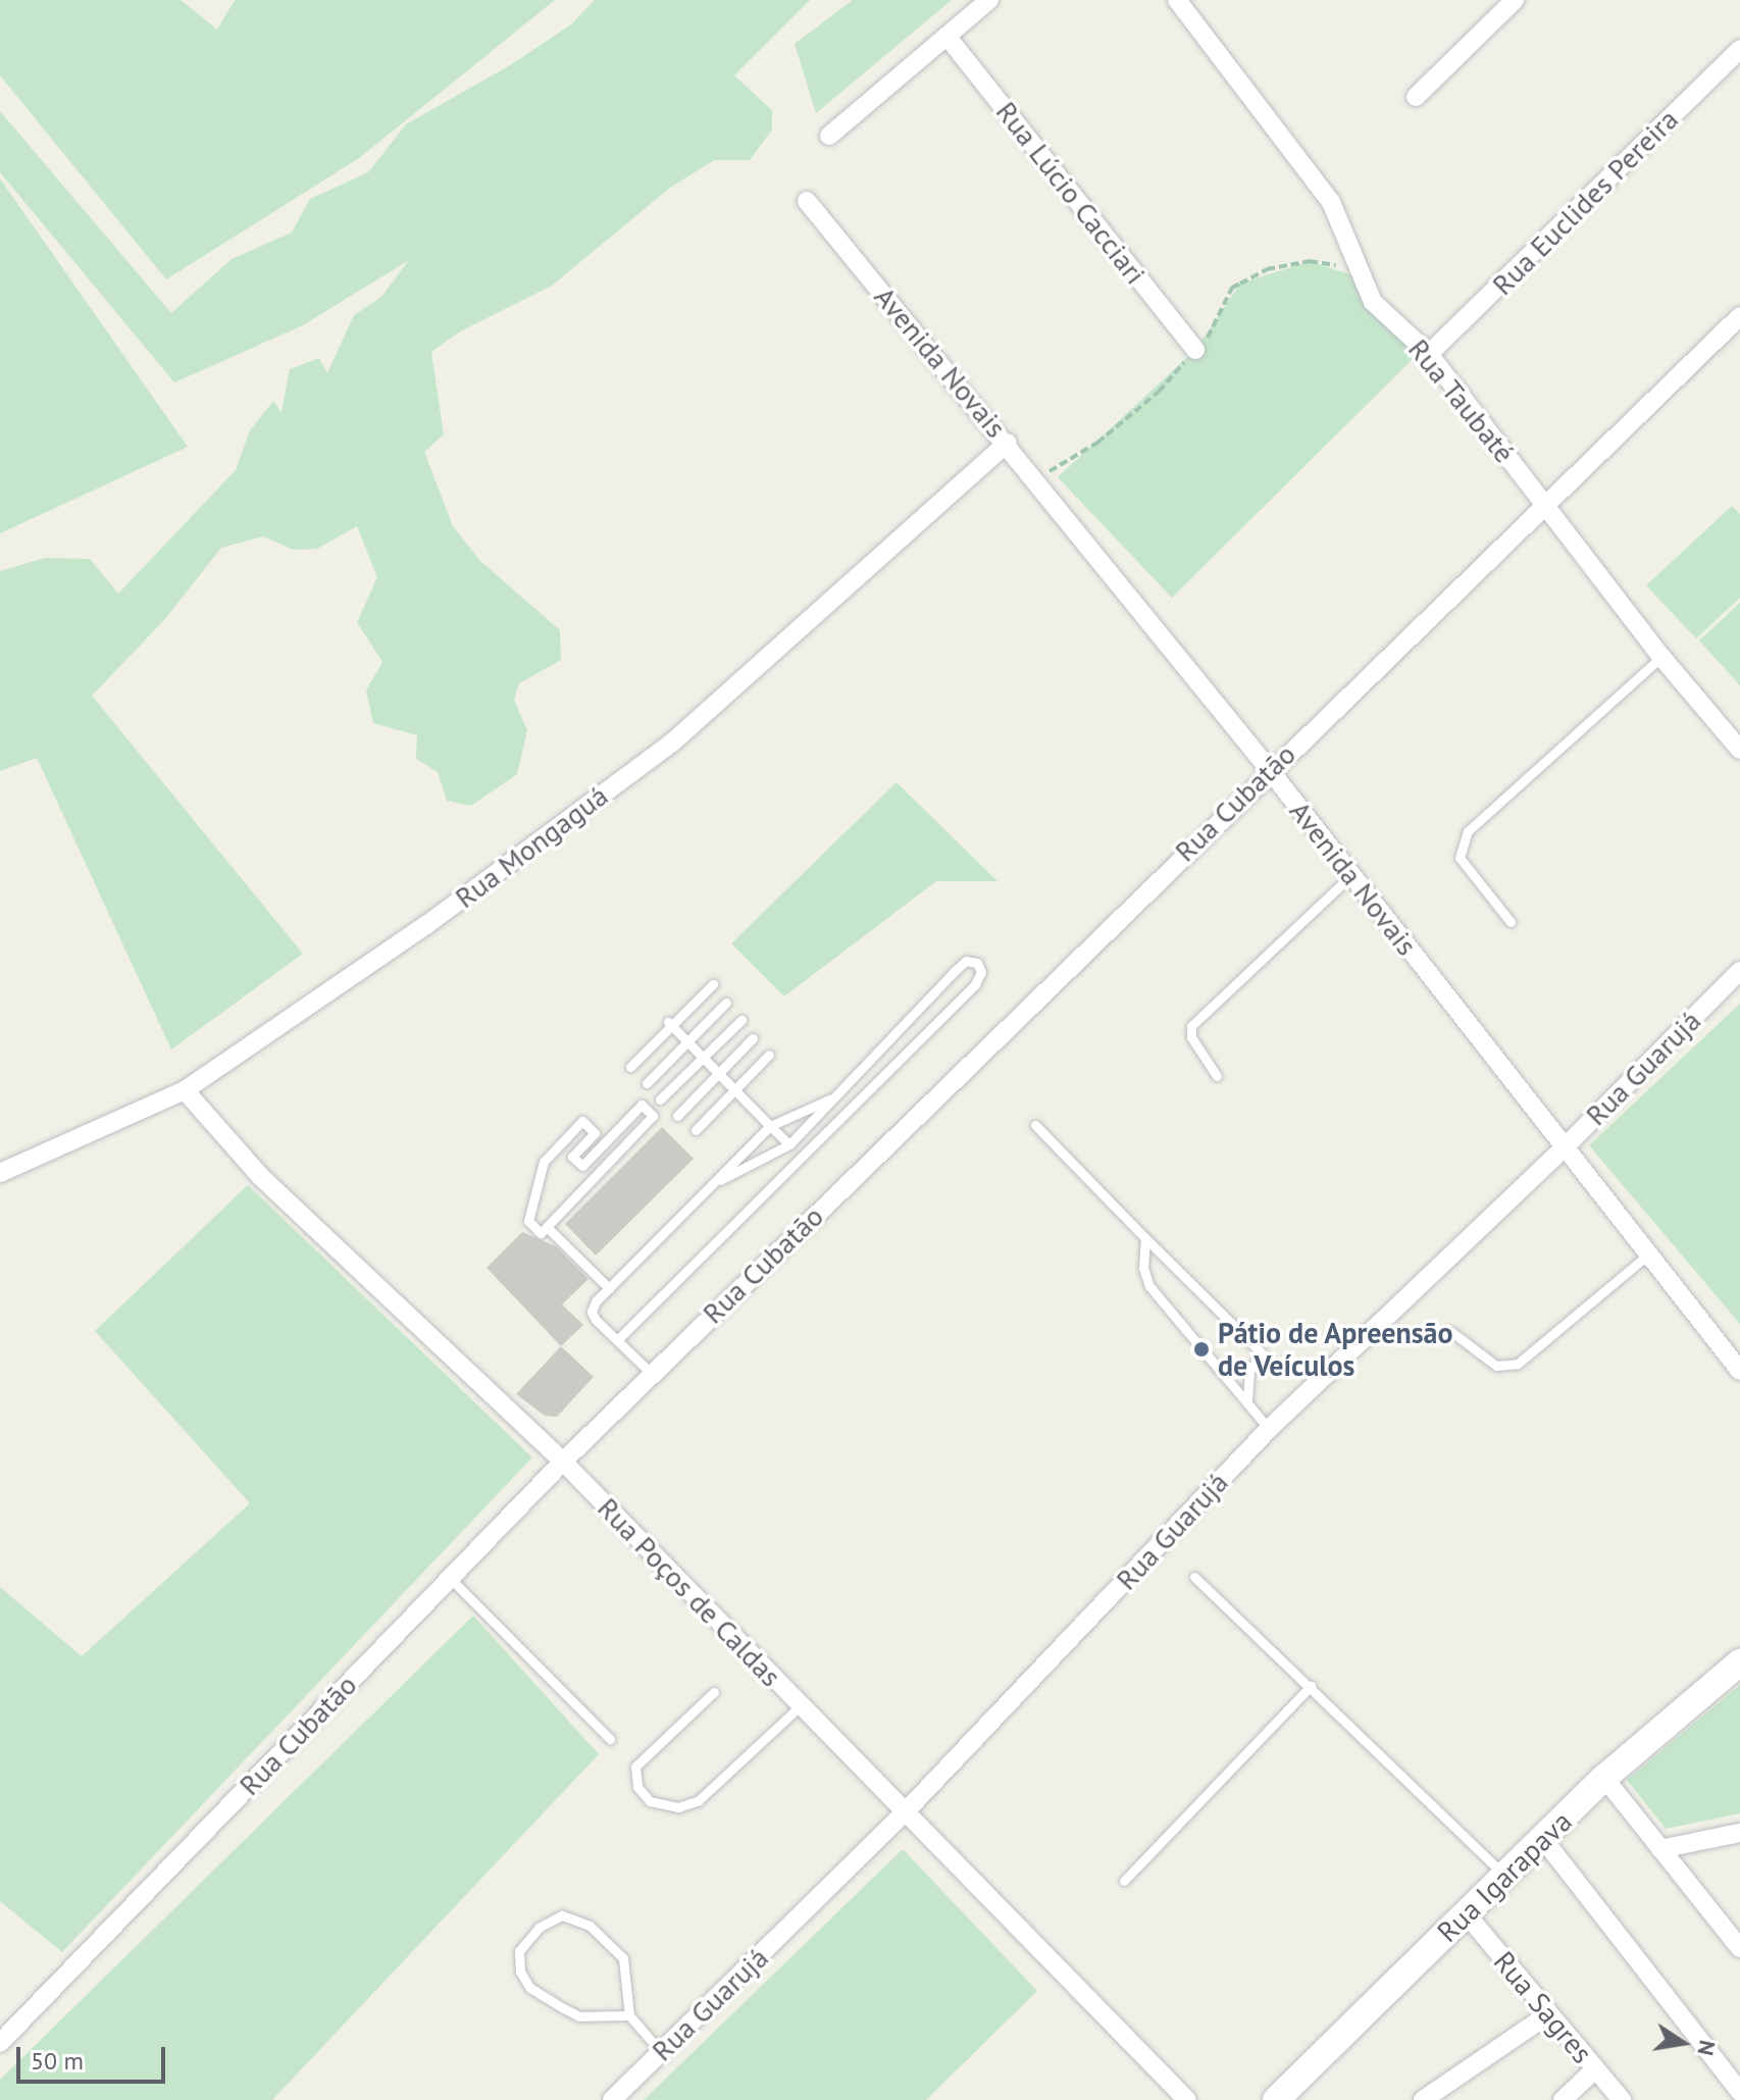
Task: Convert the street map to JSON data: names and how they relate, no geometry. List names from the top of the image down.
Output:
{
  "streets": {
    "street": [
      "Rua Lúcio Cacciari",
      "Rua Euclides Pereira",
      "Avenida Novais",
      "Rua Taubaté",
      "Rua Cubatão",
      "Rua Mongaguá",
      "Rua Guarujá",
      "Rua Poços de Caldas",
      "Rua Igarapava",
      "Rua Sagres"
    ]
  },
  "crossings": [
    ["Rua Euclides Pereira", "Rua Taubaté"],
    ["Avenida Novais", "Rua Cubatão"],
    ["Avenida Novais", "Rua Mongaguá"],
    ["Avenida Novais", "Rua Guarujá"],
    ["Rua Taubaté", "Rua Cubatão"],
    ["Rua Cubatão", "Rua Poços de Caldas"],
    ["Rua Mongaguá", "Rua Poços de Caldas"],
    ["Rua Guarujá", "Rua Poços de Caldas"],
    ["Rua Igarapava", "Rua Sagres"]
  ],
  "places": ["Pátio de Apreensão de Veículos"],
  "scale_bar": "50 m",
  "north": "right"
}
